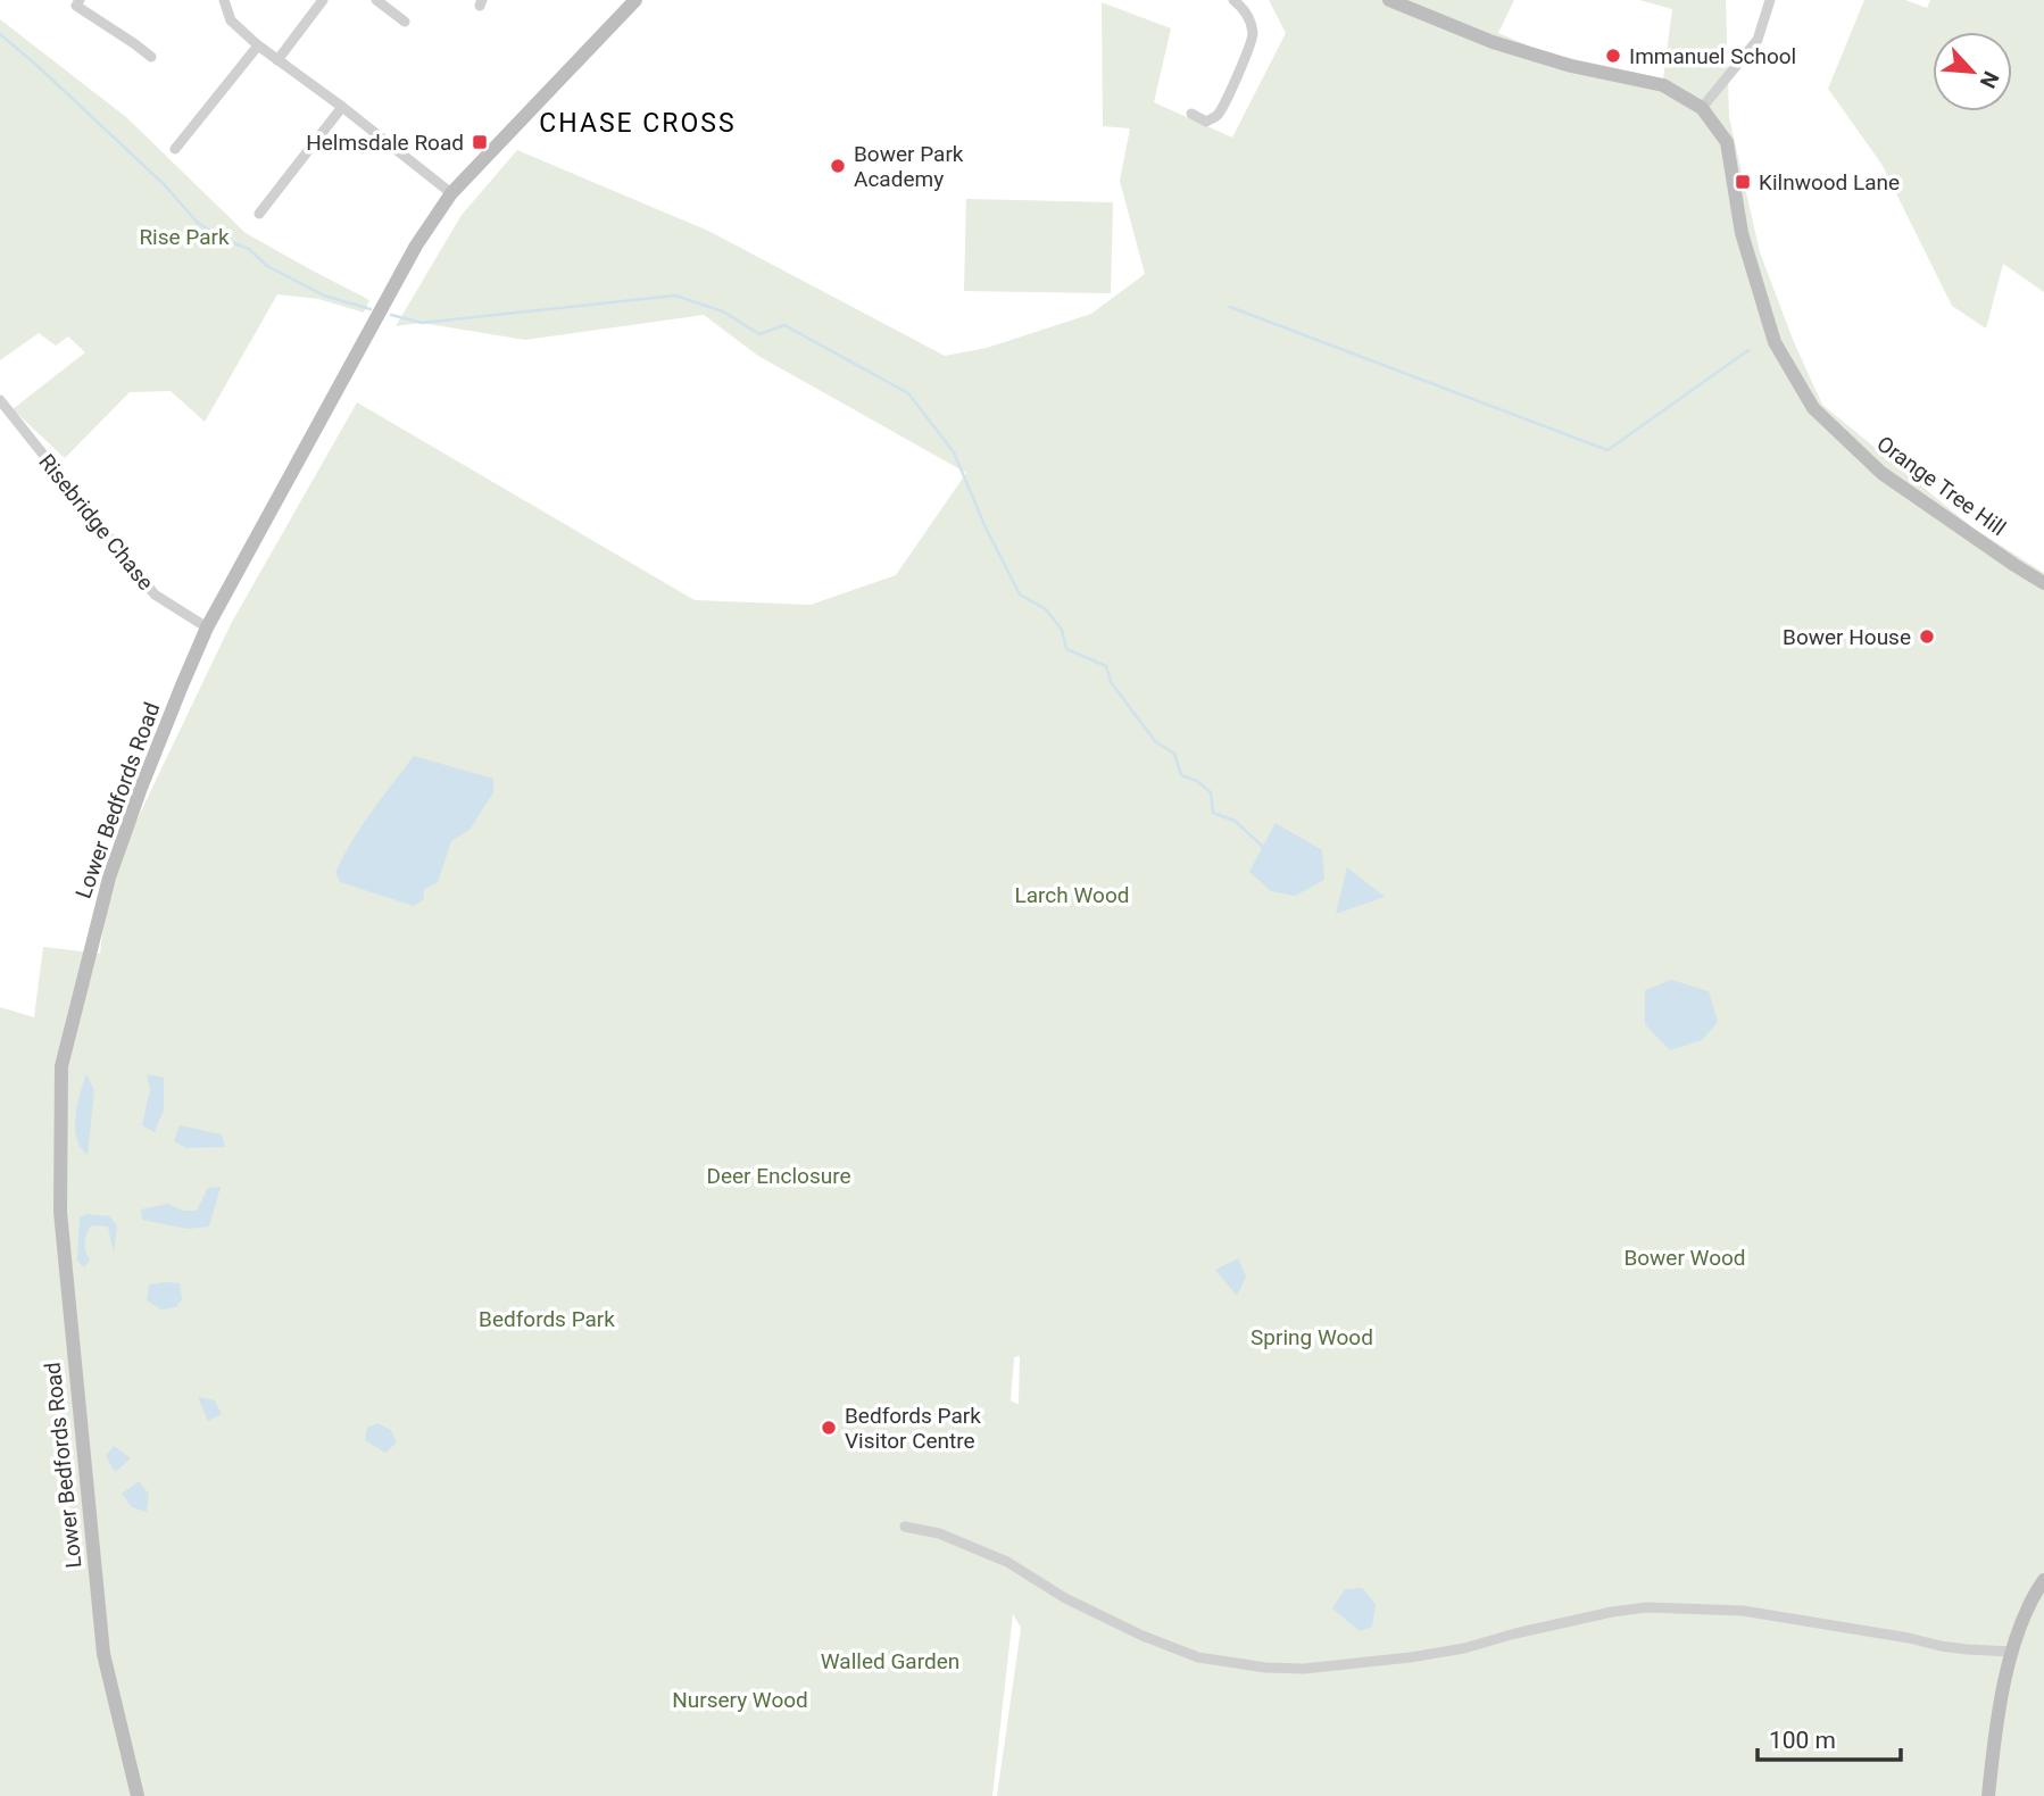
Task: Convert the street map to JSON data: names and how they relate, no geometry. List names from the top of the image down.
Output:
{
  "streets": {
    "street": ["Orange Tree Hill", "Risebridge Chase", "Lower Bedfords Road"]
  },
  "crossings": [
    ["Risebridge Chase", "Lower Bedfords Road"]
  ],
  "districts": ["CHASE CROSS"],
  "parks": [
    "Rise Park",
    "Larch Wood",
    "Deer Enclosure",
    "Bower Wood",
    "Bedfords Park",
    "Spring Wood",
    "Walled Garden",
    "Nursery Wood"
  ],
  "places": {
    "other": [
      "Immanuel School",
      "Bower Park Academy",
      "Bower House",
      "Bedfords Park Visitor Centre"
    ],
    "transit": ["Helmsdale Road", "Kilnwood Lane"]
  },
  "scale_bar": "100 m",
  "north": "bottom right"
}
